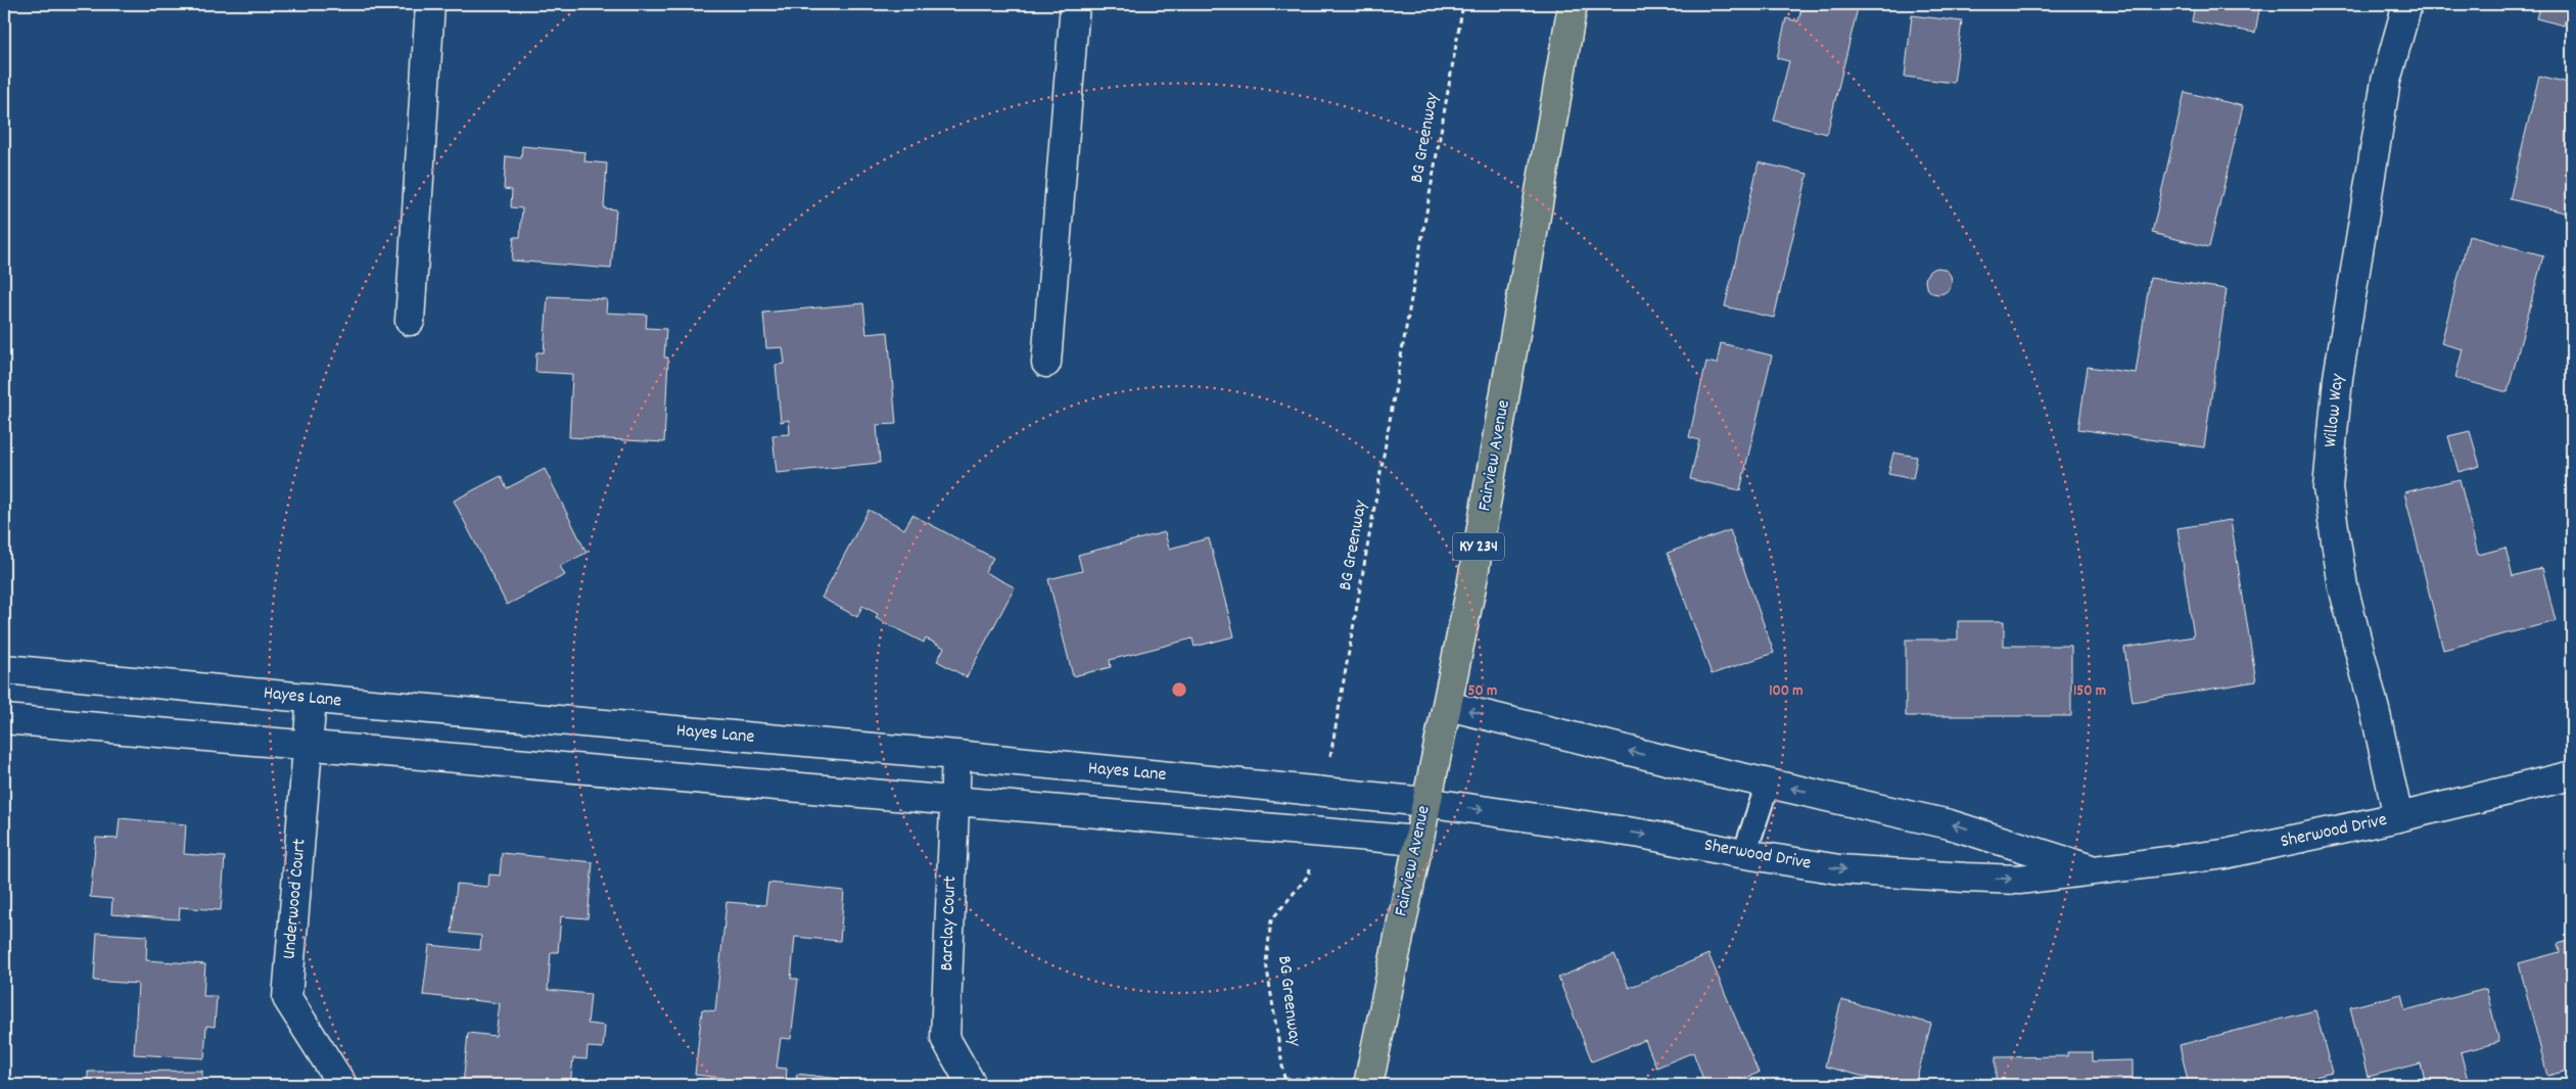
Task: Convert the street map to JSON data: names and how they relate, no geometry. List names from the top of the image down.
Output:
{
  "streets": {
    "main road": ["Fairview Avenue", "KY 234"],
    "street": [
      "Willow Way",
      "Hayes Lane",
      "Sherwood Drive",
      "Underwood Court",
      "Barclay Court"
    ],
    "path": ["BG Greenway"]
  },
  "crossings": [
    ["BG Greenway", "Hayes Lane"],
    ["Willow Way", "Sherwood Drive"],
    ["Fairview Avenue", "Hayes Lane"],
    ["Fairview Avenue", "Sherwood Drive"],
    ["Hayes Lane", "Sherwood Drive"],
    ["Hayes Lane", "Underwood Court"],
    ["Hayes Lane", "Barclay Court"]
  ],
  "rings": ["50 m", "100 m", "150 m"]
}
